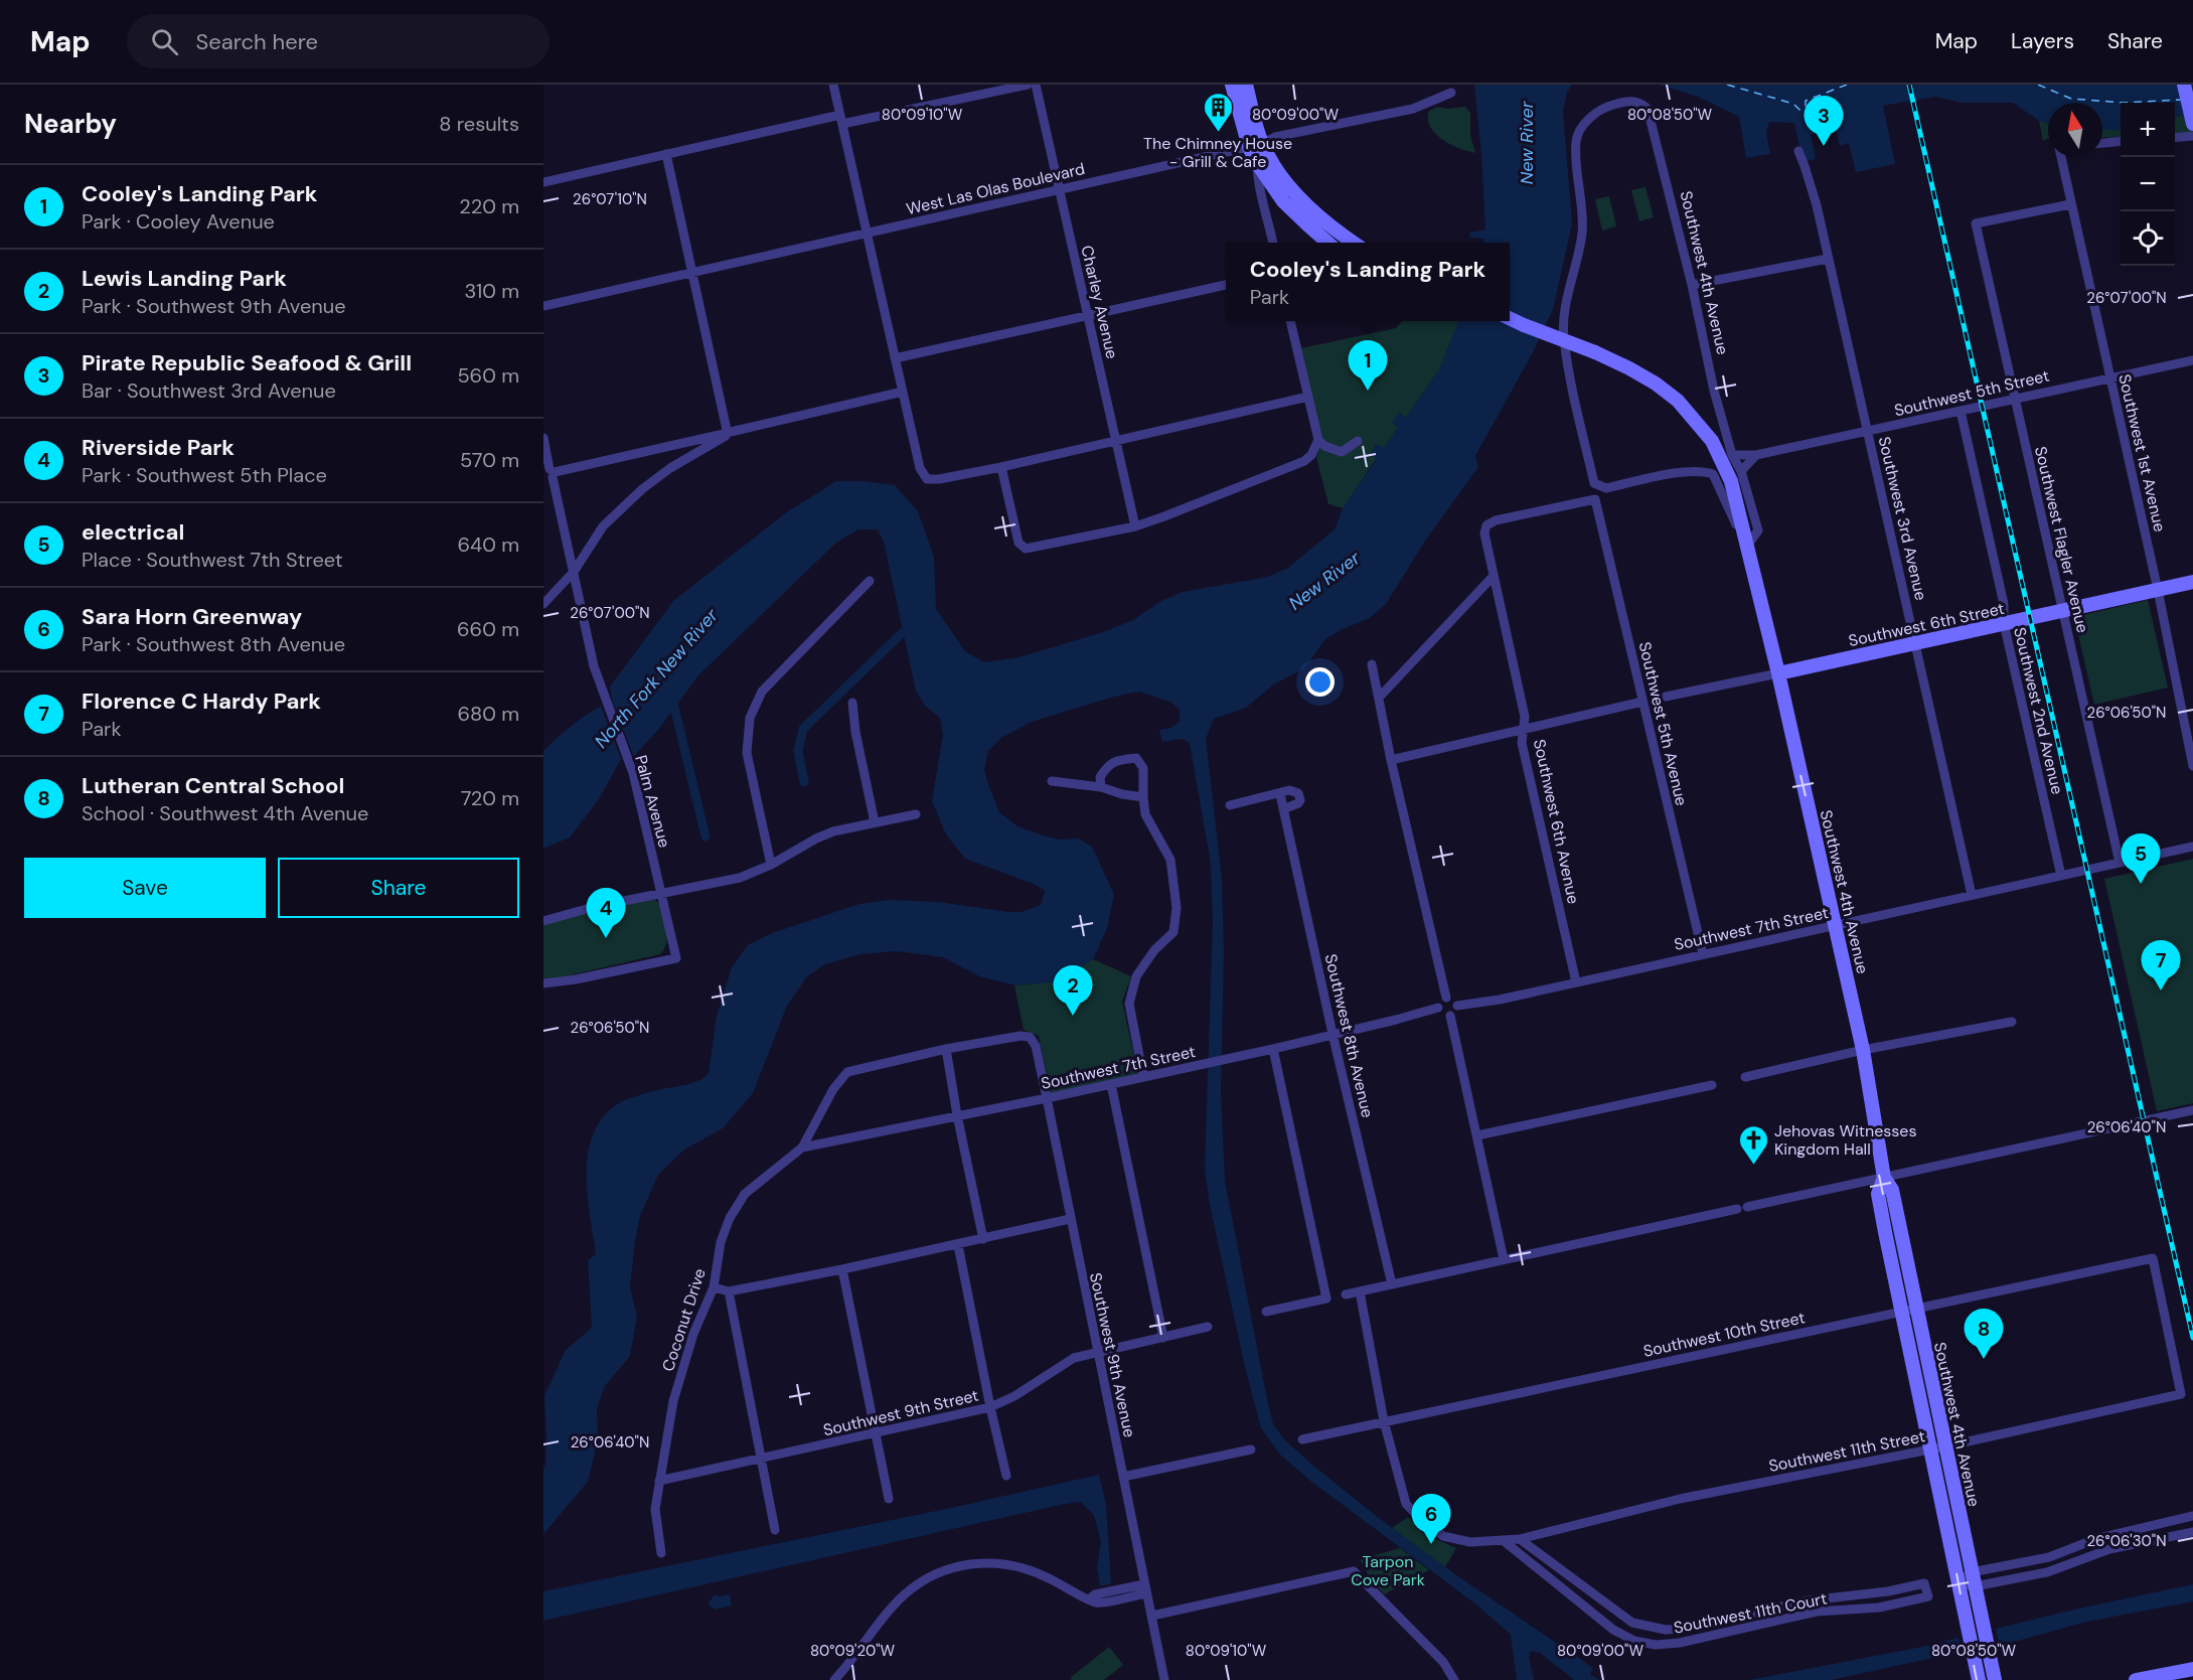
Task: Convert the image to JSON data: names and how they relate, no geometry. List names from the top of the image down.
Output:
{
  "streets": {
    "main road": ["Southwest 4th Avenue", "Southwest 6th Street"],
    "street": [
      "West Las Olas Boulevard",
      "Charley Avenue",
      "Southwest 5th Street",
      "Southwest 1st Avenue",
      "Southwest 3rd Avenue",
      "Southwest Flagler Avenue",
      "Southwest 2nd Avenue",
      "Southwest 5th Avenue",
      "Palm Avenue",
      "Southwest 6th Avenue",
      "Southwest 7th Street",
      "Southwest 8th Avenue",
      "Coconut Drive",
      "Southwest 10th Street",
      "Southwest 9th Avenue",
      "Southwest 9th Street",
      "Southwest 11th Street",
      "Southwest 11th Court"
    ]
  },
  "crossings": [
    ["West Las Olas Boulevard", "Charley Avenue"],
    ["Southwest 4th Avenue", "Southwest 5th Street"],
    ["Southwest 4th Avenue", "Southwest 6th Street"],
    ["Southwest 4th Avenue", "Southwest 7th Street"],
    ["Southwest 4th Avenue", "Southwest 10th Street"],
    ["Southwest 4th Avenue", "Southwest 11th Street"],
    ["Southwest 5th Street", "Southwest 1st Avenue"],
    ["Southwest 5th Street", "Southwest 3rd Avenue"],
    ["Southwest 5th Street", "Southwest Flagler Avenue"],
    ["Southwest 5th Street", "Southwest 2nd Avenue"],
    ["Southwest 1st Avenue", "Southwest Flagler Avenue"],
    ["Southwest 1st Avenue", "Southwest 6th Street"],
    ["Southwest 3rd Avenue", "Southwest 6th Street"],
    ["Southwest 3rd Avenue", "Southwest 7th Street"],
    ["Southwest Flagler Avenue", "Southwest 6th Street"],
    ["Southwest Flagler Avenue", "Southwest 7th Street"],
    ["Southwest 6th Street", "Southwest 2nd Avenue"],
    ["Southwest 2nd Avenue", "Southwest 7th Street"],
    ["Southwest 5th Avenue", "Southwest 6th Avenue"],
    ["Southwest 5th Avenue", "Southwest 7th Street"],
    ["Southwest 6th Avenue", "Southwest 7th Street"],
    ["Southwest 7th Street", "Southwest 8th Avenue"],
    ["Southwest 7th Street", "Coconut Drive"],
    ["Southwest 7th Street", "Southwest 9th Avenue"],
    ["Coconut Drive", "Southwest 9th Avenue"],
    ["Coconut Drive", "Southwest 9th Street"],
    ["Southwest 10th Street", "Southwest 11th Street"],
    ["Southwest 9th Avenue", "Southwest 9th Street"],
    ["Southwest 11th Street", "Southwest 11th Court"]
  ],
  "water": ["New River", "North Fork New River"],
  "parks": ["Tarpon Cove Park"],
  "places": {
    "building": ["The Chimney House - Grill & Cafe"],
    "church": ["Jehovas Witnesses Kingdom Hall"]
  },
  "north": "top",
  "page": {
    "header": "Map",
    "search": "Search here",
    "nav": ["Map", "Layers", "Share"],
    "heading": ["Nearby", "8 results"],
    "pins": [
      "3",
      "1",
      "5",
      "4",
      "7",
      "2",
      "8",
      "6"
    ],
    "map_buttons": ["+", "−"],
    "list": [
      {
        "mark": "1",
        "name": "Cooley's Landing Park",
        "note": "Park · Cooley Avenue",
        "value": "220 m"
      },
      {
        "mark": "2",
        "name": "Lewis Landing Park",
        "note": "Park · Southwest 9th Avenue",
        "value": "310 m"
      },
      {
        "mark": "3",
        "name": "Pirate Republic Seafood & Grill",
        "note": "Bar · Southwest 3rd Avenue",
        "value": "560 m"
      },
      {
        "mark": "4",
        "name": "Riverside Park",
        "note": "Park · Southwest 5th Place",
        "value": "570 m"
      },
      {
        "mark": "5",
        "name": "electrical",
        "note": "Place · Southwest 7th Street",
        "value": "640 m"
      },
      {
        "mark": "6",
        "name": "Sara Horn Greenway",
        "note": "Park · Southwest 8th Avenue",
        "value": "660 m"
      },
      {
        "mark": "7",
        "name": "Florence C Hardy Park",
        "note": "Park",
        "value": "680 m"
      },
      {
        "mark": "8",
        "name": "Lutheran Central School",
        "note": "School · Southwest 4th Avenue",
        "value": "720 m"
      }
    ],
    "popup": ["Cooley's Landing Park", "Park"],
    "buttons": ["Save", "Share"]
  },
  "coordinates": [
    "80°09'10\"W",
    "80°09'00\"W",
    "80°08'50\"W",
    "26°07'10\"N",
    "26°07'00\"N",
    "26°06'50\"N",
    "26°06'40\"N",
    "26°06'30\"N",
    "80°09'20\"W"
  ]
}
